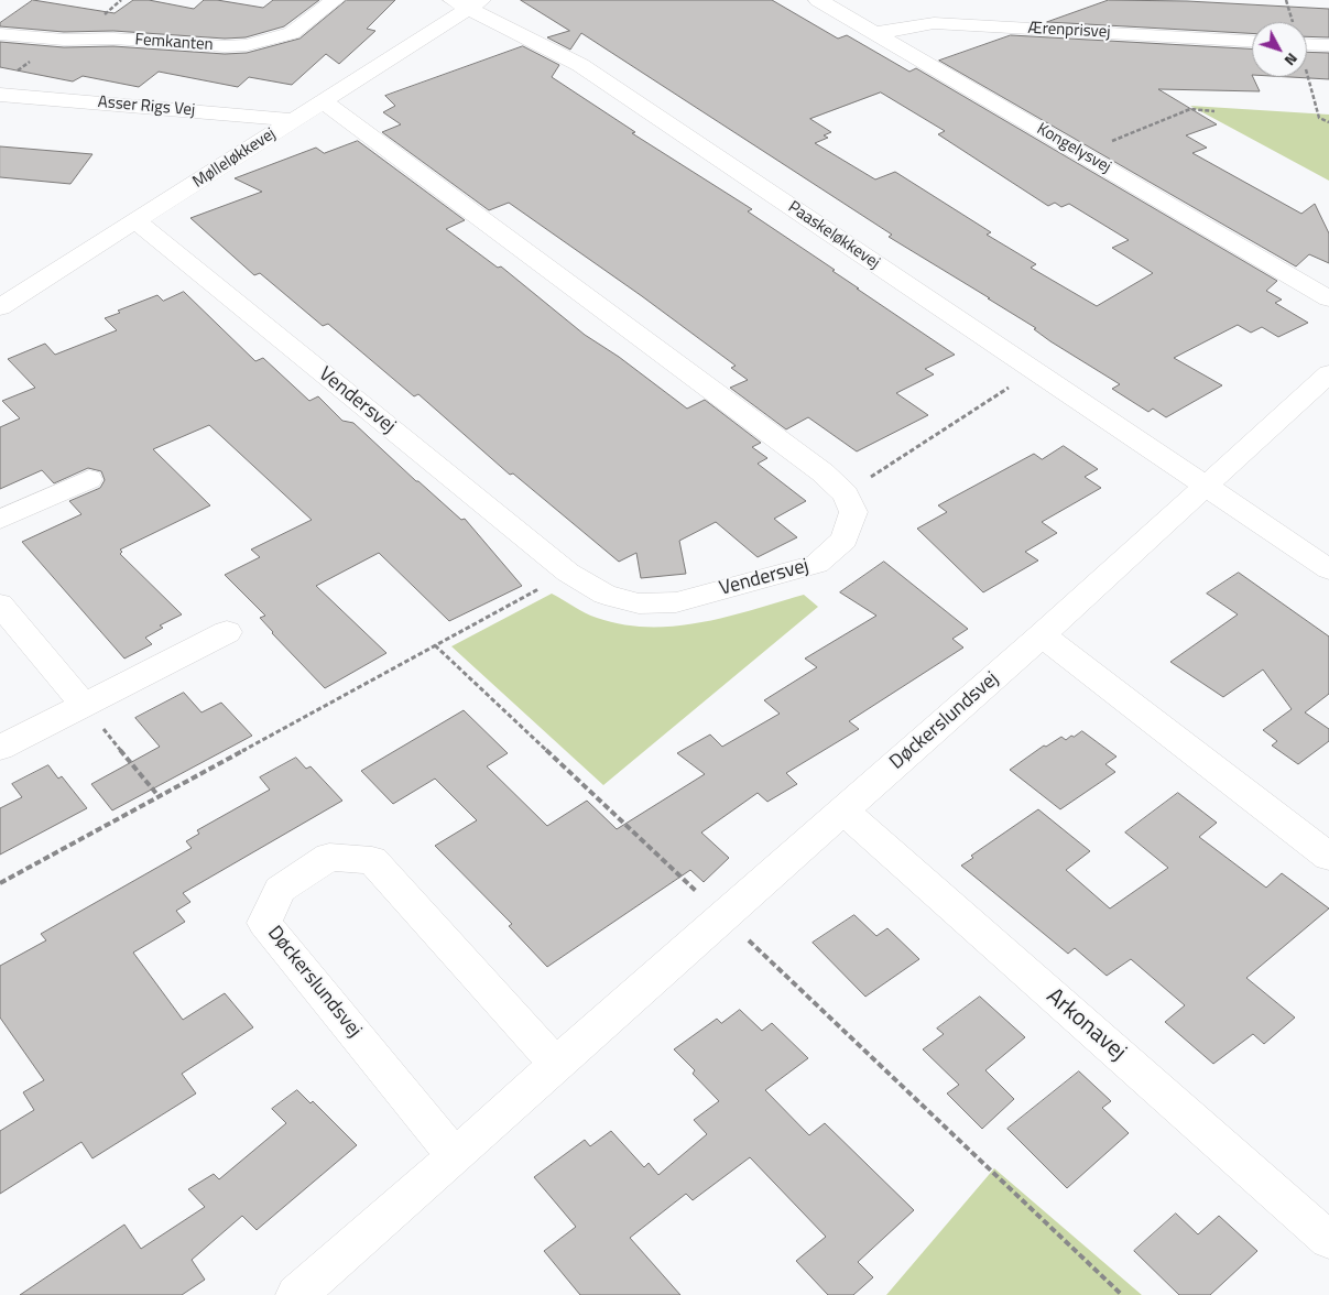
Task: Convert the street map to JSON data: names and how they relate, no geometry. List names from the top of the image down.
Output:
{
  "streets": {
    "street": [
      "Ærenprisvej",
      "Femkanten",
      "Asser Rigs Vej",
      "Kongelysvej",
      "Mølleløkkevej",
      "Paaskeløkkevej",
      "Vendersvej",
      "Døckerslundsvej",
      "Arkonavej"
    ]
  },
  "crossings": [
    ["Ærenprisvej", "Kongelysvej"],
    ["Asser Rigs Vej", "Mølleløkkevej"],
    ["Mølleløkkevej", "Paaskeløkkevej"],
    ["Mølleløkkevej", "Vendersvej"],
    ["Paaskeløkkevej", "Døckerslundsvej"],
    ["Døckerslundsvej", "Arkonavej"]
  ],
  "north": "bottom right"
}
